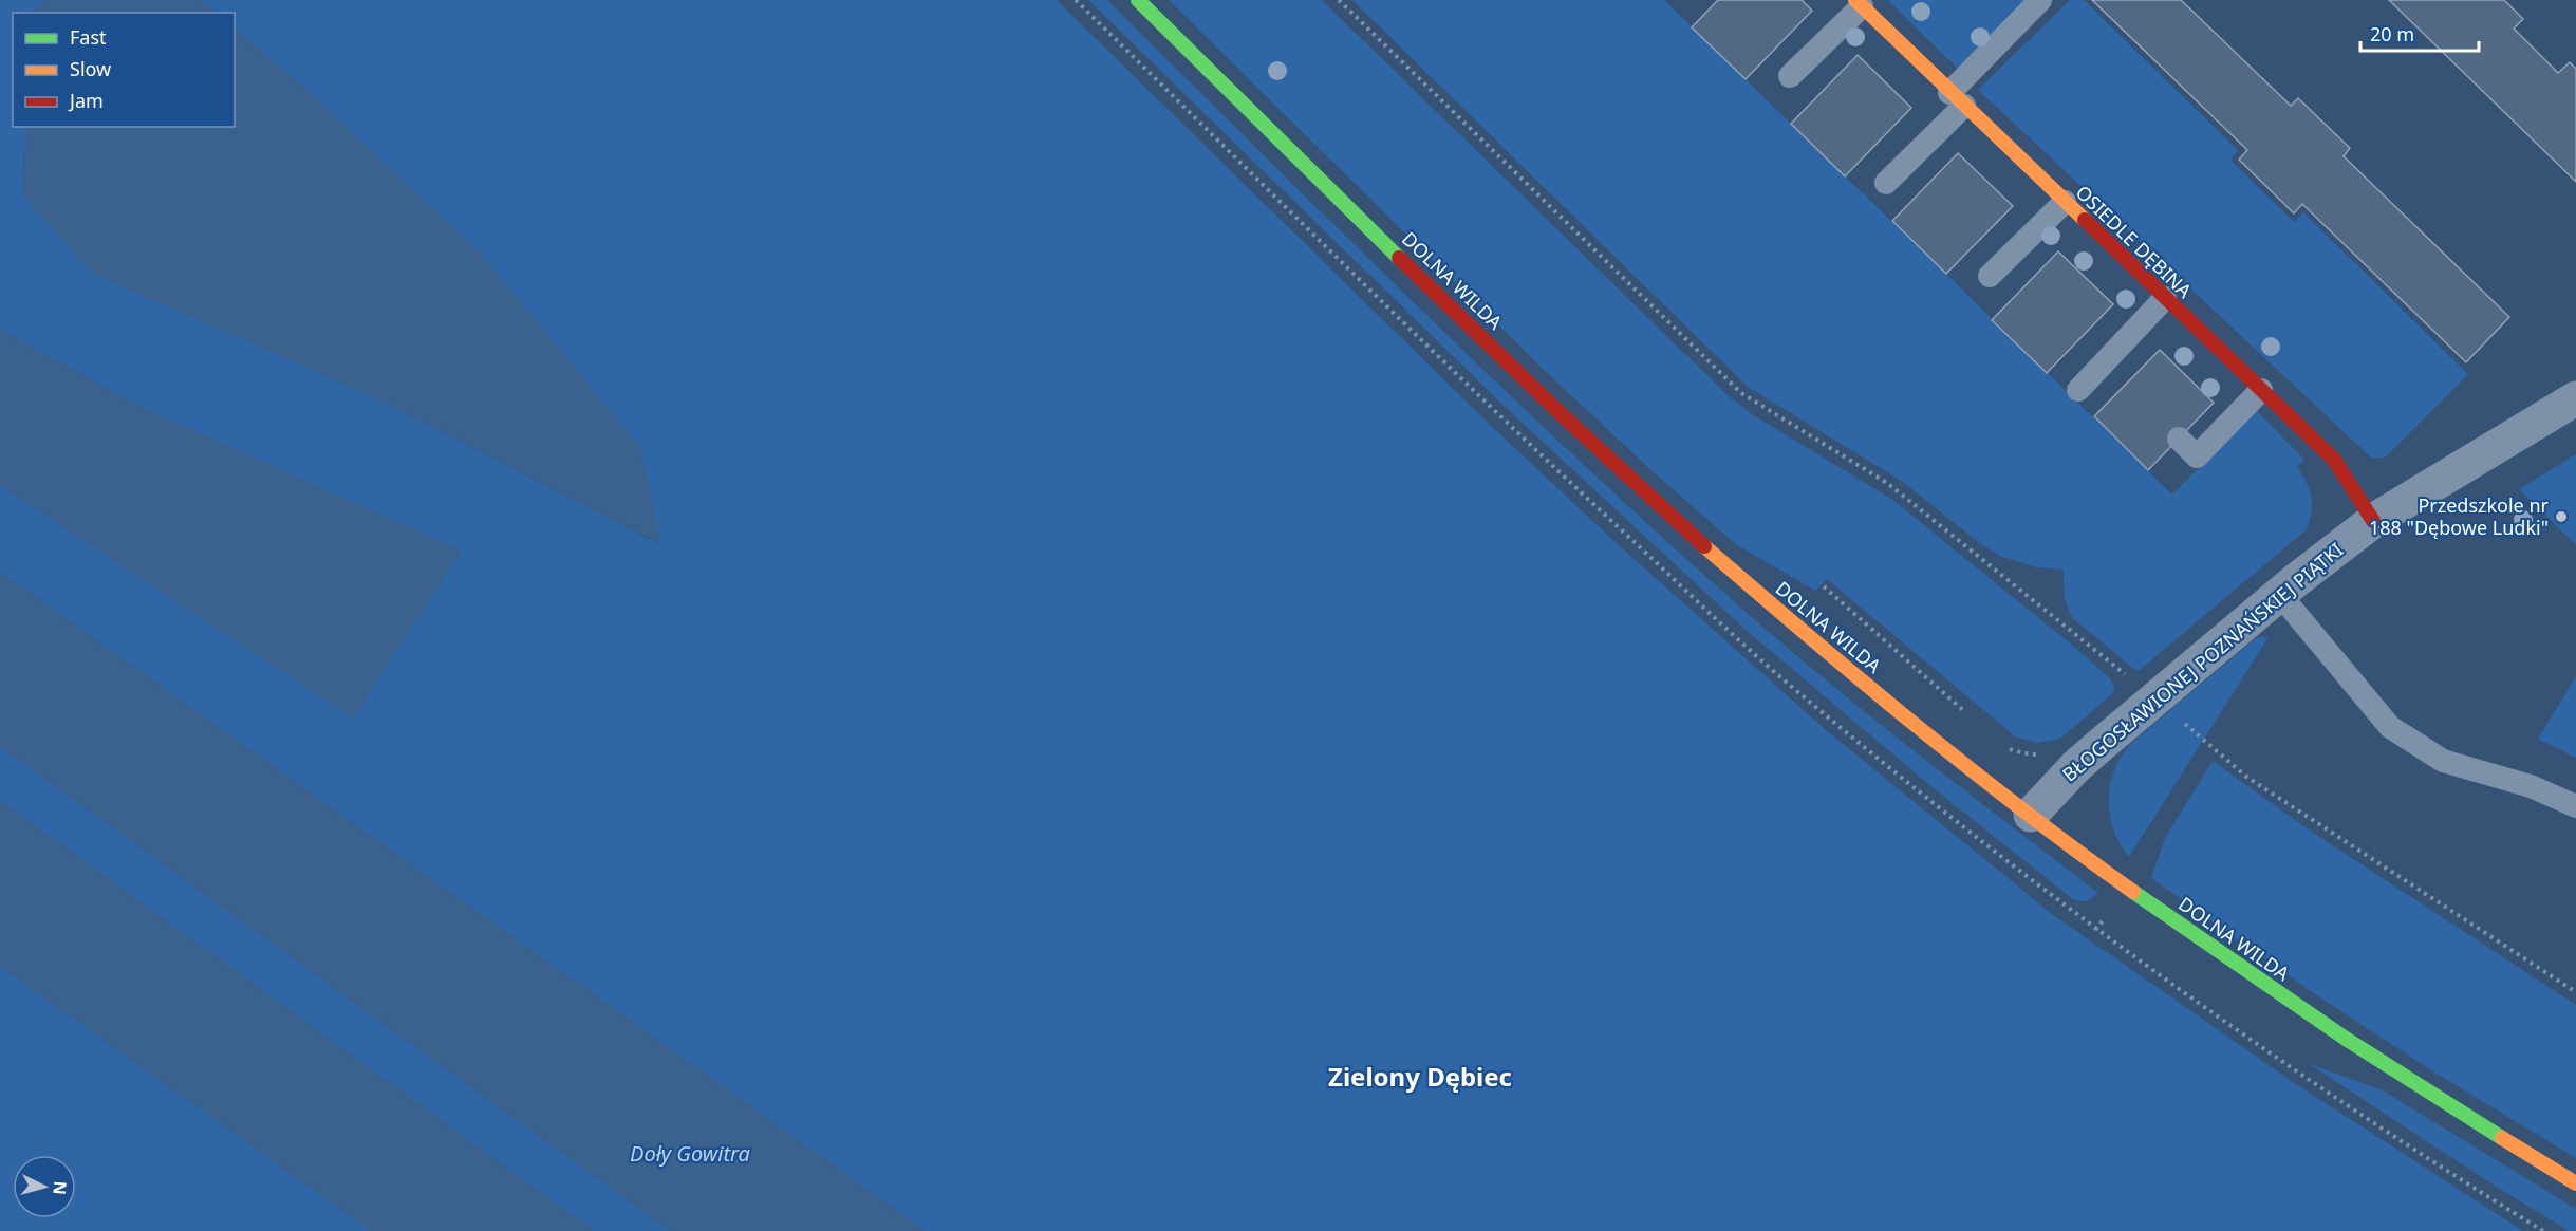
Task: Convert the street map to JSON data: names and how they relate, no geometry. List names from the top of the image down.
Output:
{
  "streets": {
    "main road": ["OSIEDLE DĘBINA", "DOLNA WILDA"],
    "street": ["BŁOGOSŁAWIONEJ POZNAŃSKIEJ PIĄTKI"]
  },
  "crossings": [
    ["OSIEDLE DĘBINA", "BŁOGOSŁAWIONEJ POZNAŃSKIEJ PIĄTKI"],
    ["DOLNA WILDA", "BŁOGOSŁAWIONEJ POZNAŃSKIEJ PIĄTKI"]
  ],
  "districts": ["Zielony Dębiec"],
  "water": ["Doły Gowitra"],
  "places": ["Przedszkole nr 188 \"Dębowe Ludki\""],
  "legend": ["Fast", "Slow", "Jam"],
  "scale_bar": "20 m",
  "north": "right"
}
